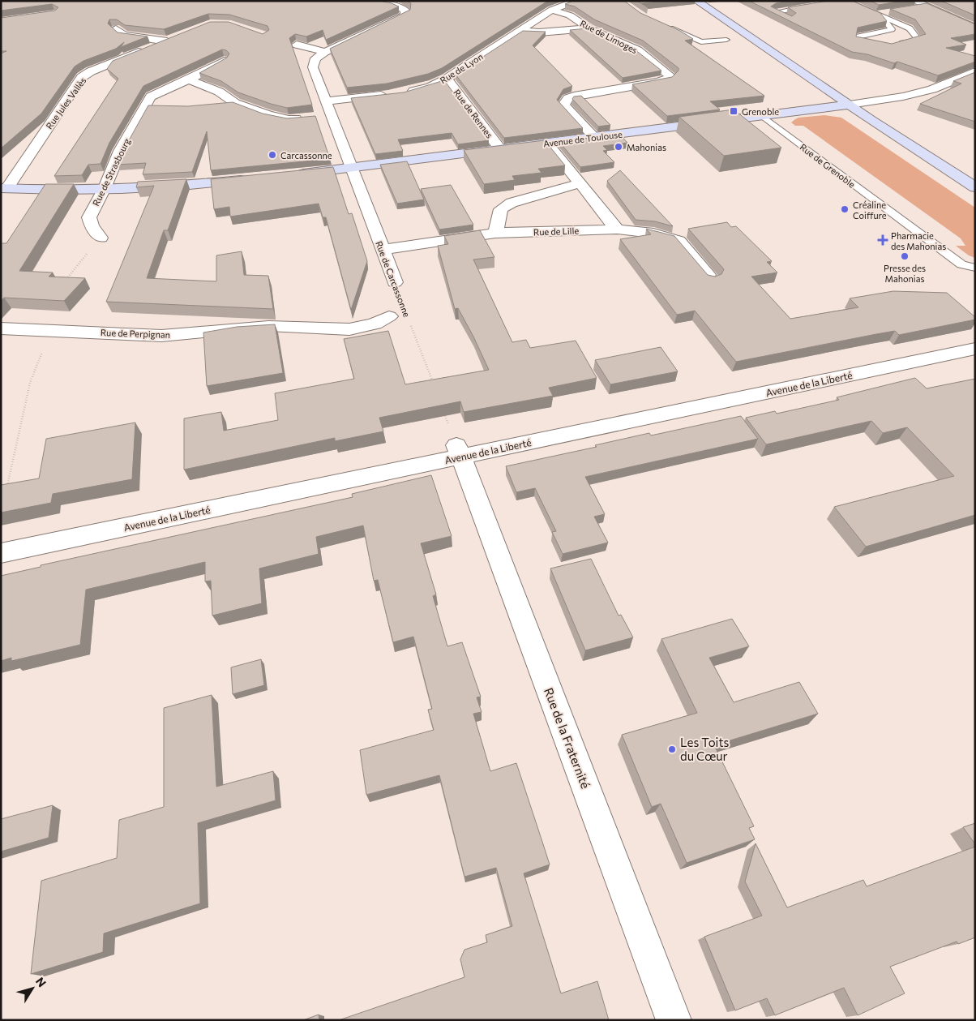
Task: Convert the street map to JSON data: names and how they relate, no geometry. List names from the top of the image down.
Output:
{
  "streets": {
    "street": [
      "Rue de Limoges",
      "Rue de Lyon",
      "Rue Jules Vallès",
      "Rue de Rennes",
      "Avenue de Toulouse",
      "Rue de Strasbourg",
      "Rue de Lille",
      "Rue de Carcassonne",
      "Rue de Perpignan",
      "Avenue de la Liberté",
      "Rue de la Fraternité"
    ],
    "lane": ["Rue de Grenoble"]
  },
  "crossings": [
    ["Rue de Limoges", "Rue de Lyon"],
    ["Rue de Limoges", "Avenue de Toulouse"],
    ["Rue de Lyon", "Rue de Rennes"],
    ["Rue de Rennes", "Avenue de Toulouse"],
    ["Avenue de Toulouse", "Rue de Grenoble"],
    ["Avenue de Toulouse", "Rue de Carcassonne"],
    ["Rue de Lille", "Rue de Carcassonne"],
    ["Avenue de la Liberté", "Rue de la Fraternité"]
  ],
  "places": {
    "transit": ["Grenoble"],
    "other": [
      "Mahonias",
      "Carcassonne",
      "Créaline Coiffure",
      "Presse des Mahonias",
      "Les Toits du Cœur"
    ],
    "health": ["Pharmacie des Mahonias"]
  },
  "north": "top right"
}
